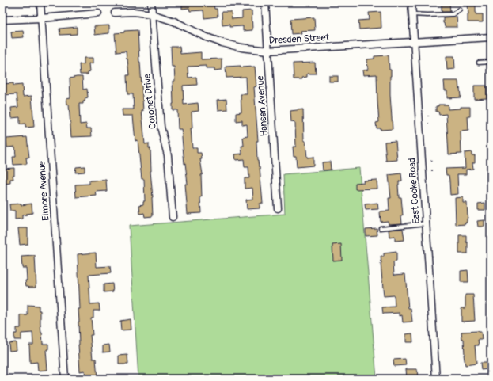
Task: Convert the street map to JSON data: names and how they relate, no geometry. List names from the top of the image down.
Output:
{
  "streets": {
    "street": [
      "Dresden Street",
      "Coronet Drive",
      "Hansen Avenue",
      "Elmore Avenue",
      "East Cooke Road"
    ]
  },
  "crossings": [
    ["Dresden Street", "Coronet Drive"],
    ["Dresden Street", "Hansen Avenue"],
    ["Dresden Street", "East Cooke Road"]
  ]
}
